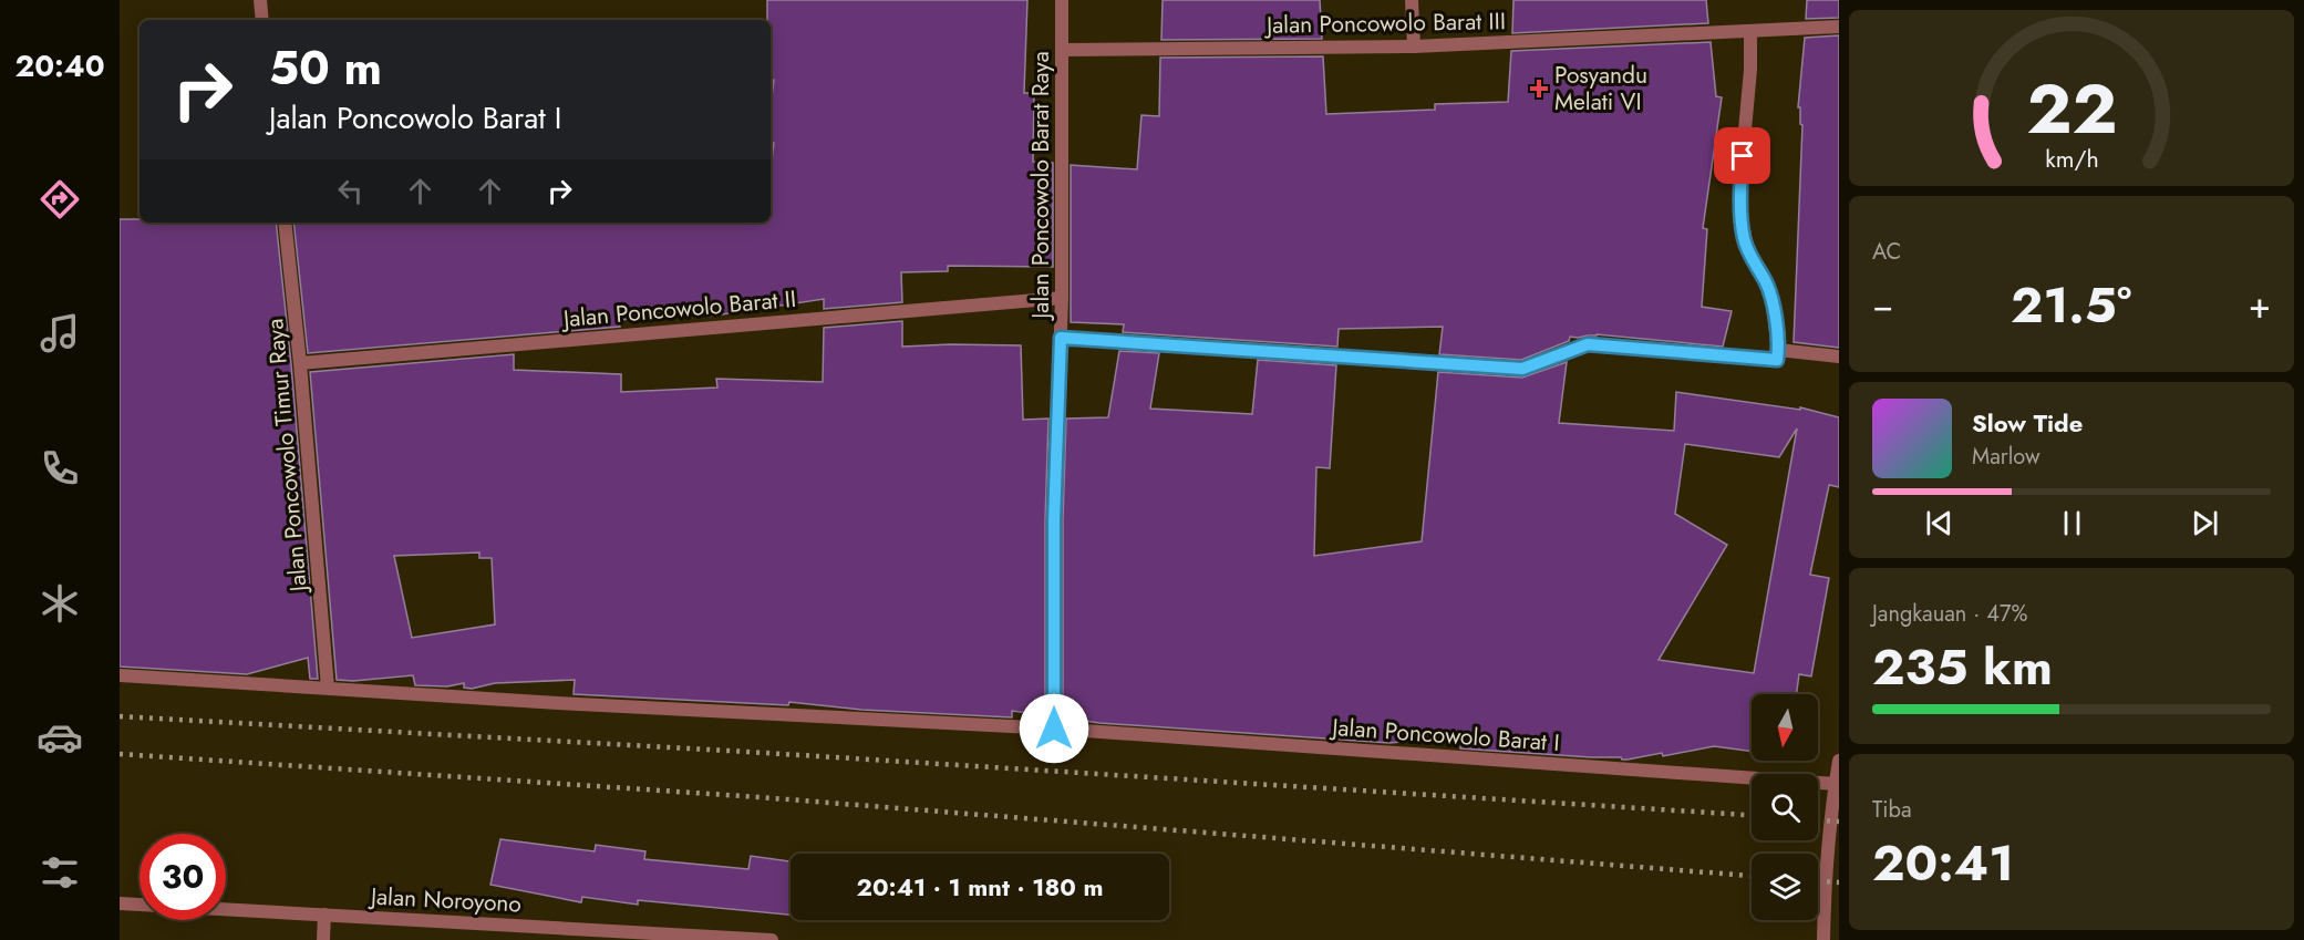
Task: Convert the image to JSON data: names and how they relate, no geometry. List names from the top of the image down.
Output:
{
  "streets": {
    "street": [
      "Jalan Poncowolo Barat III",
      "Jalan Poncowolo Barat Raya",
      "Jalan Poncowolo Barat II",
      "Jalan Poncowolo Timur Raya",
      "Jalan Poncowolo Barat I",
      "Jalan Noroyono"
    ]
  },
  "crossings": [
    ["Jalan Poncowolo Barat III", "Jalan Poncowolo Barat Raya"],
    ["Jalan Poncowolo Barat Raya", "Jalan Poncowolo Barat II"],
    ["Jalan Poncowolo Barat Raya", "Jalan Poncowolo Barat I"],
    ["Jalan Poncowolo Barat II", "Jalan Poncowolo Timur Raya"]
  ],
  "places": {
    "health": ["Posyandu Melati VI"]
  },
  "north": "bottom",
  "page": {
    "tabs": "20:40",
    "turn": ["50 m", "Jalan Poncowolo Barat I"],
    "tile": [
      "AC",
      ["Jangkauan · 47%", "235 km"],
      ["Tiba", "20:41"]
    ],
    "heat": ["−", "21.5°", "+"],
    "song": ["Slow Tide", "Marlow"],
    "limit": "30",
    "trip": "20:41 · 1 mnt · 180 m",
    "gauge": ["22", "km/h"]
  }
}
